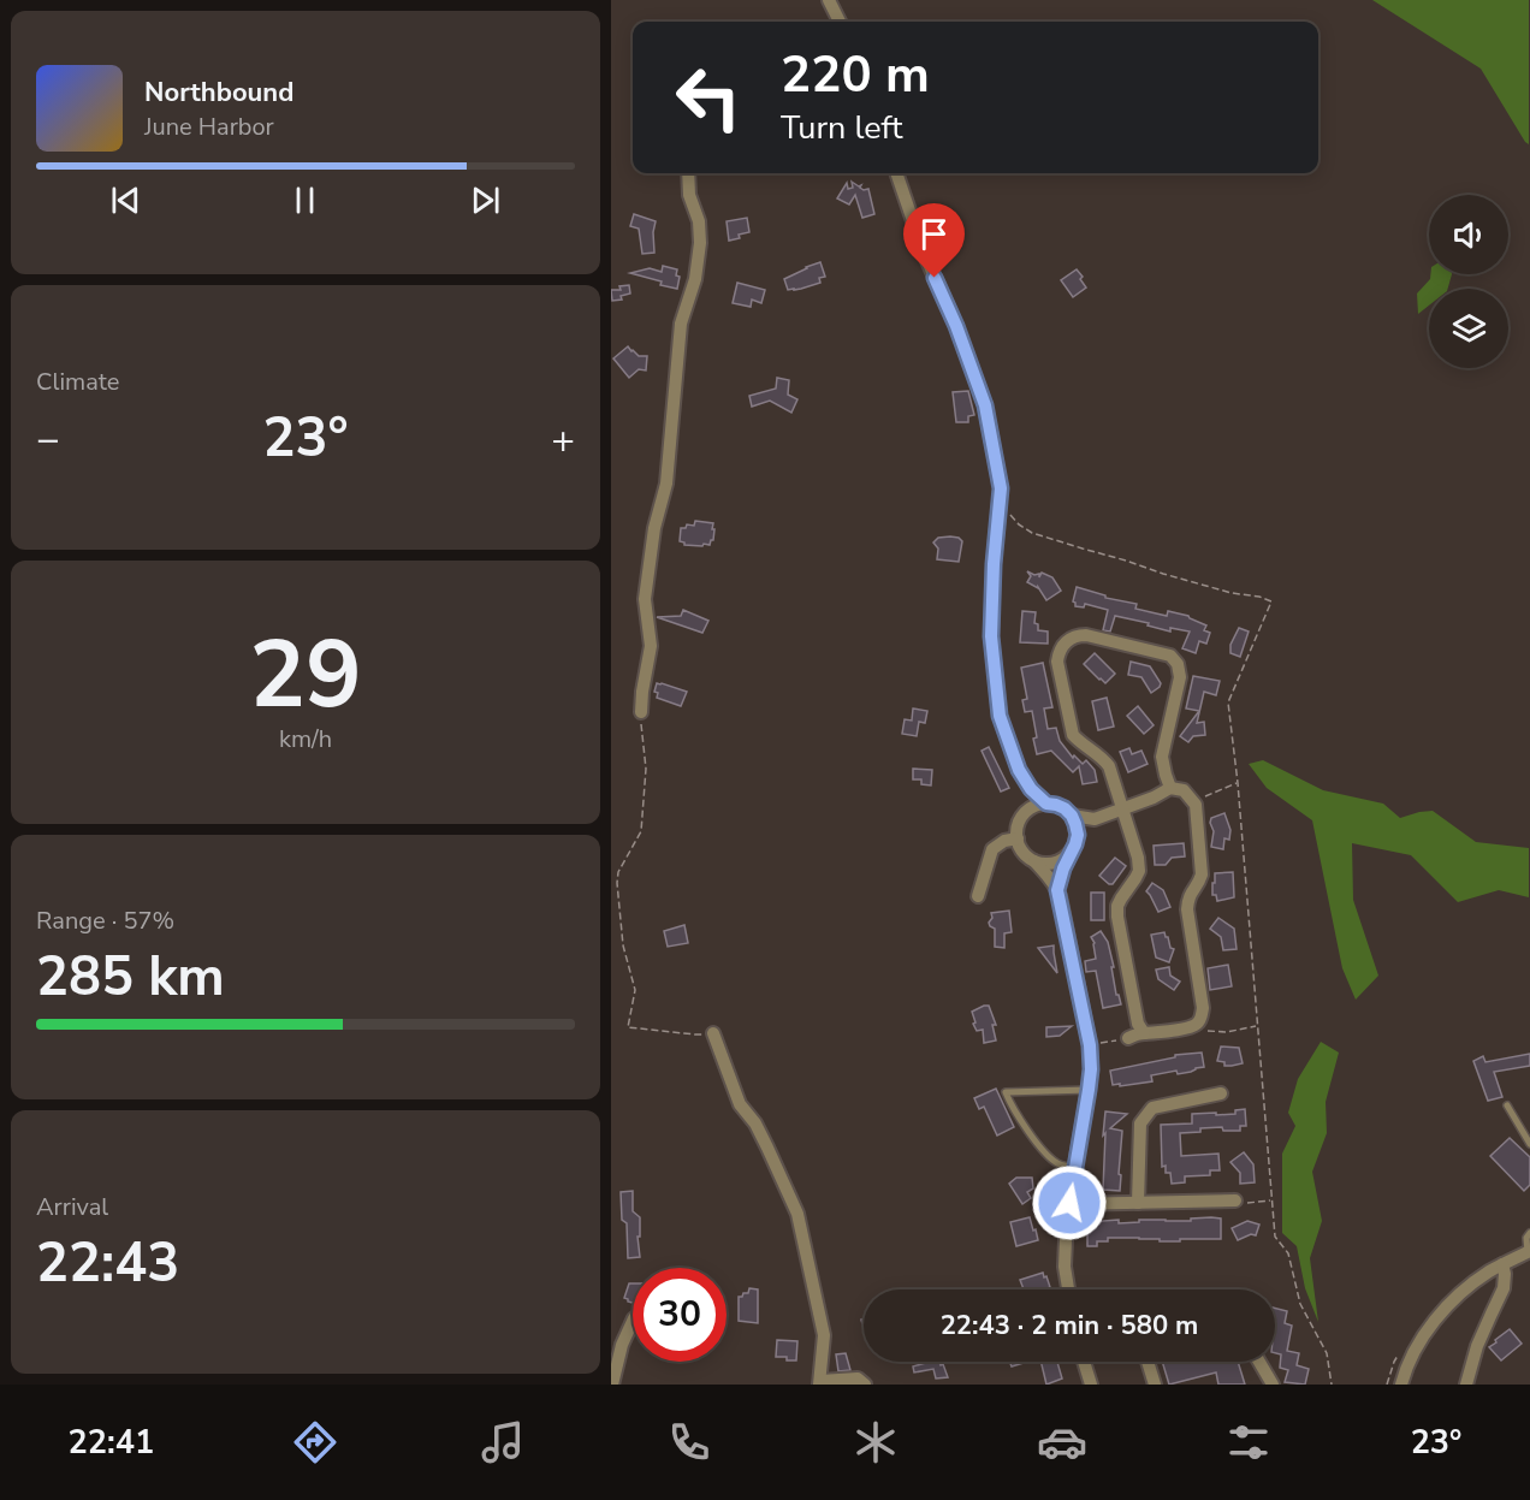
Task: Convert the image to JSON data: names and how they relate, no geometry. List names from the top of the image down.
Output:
{
  "page": {
    "turn": ["220 m", "Turn left"],
    "song": ["Northbound", "June Harbor"],
    "tile": [
      "Climate",
      ["29", "km/h"],
      ["Range · 57%", "285 km"],
      ["Arrival", "22:43"]
    ],
    "heat": ["−", "23°", "+"],
    "limit": "30",
    "trip": "22:43 · 2 min · 580 m",
    "tabs": ["22:41", "23°"]
  }
}
